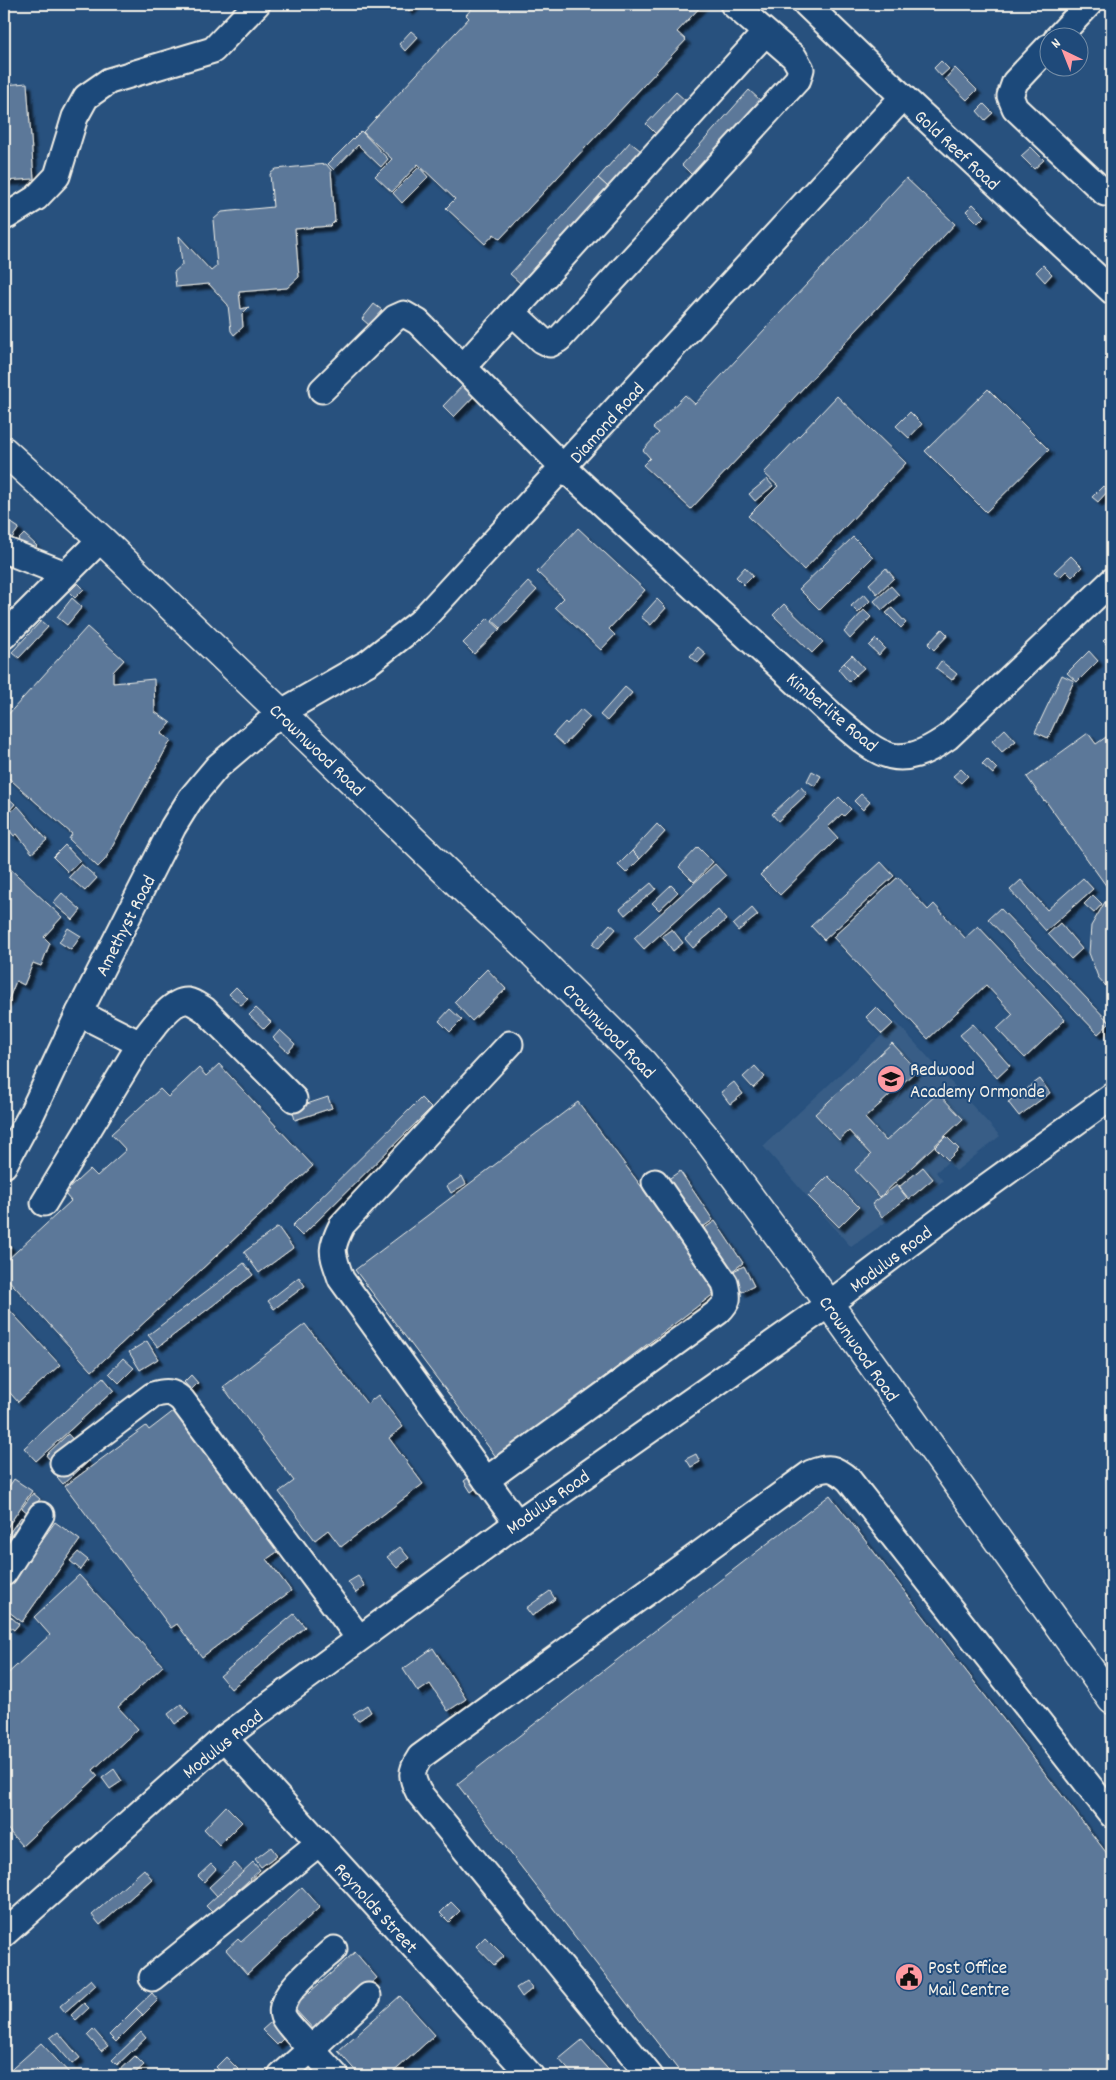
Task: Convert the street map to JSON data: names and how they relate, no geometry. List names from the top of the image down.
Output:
{
  "streets": {
    "main road": ["Crownwood Road"],
    "street": [
      "Gold Reef Road",
      "Diamond Road",
      "Kimberlite Road",
      "Amethyst Road",
      "Modulus Road",
      "Reynolds Street"
    ]
  },
  "crossings": [
    ["Gold Reef Road", "Diamond Road"],
    ["Diamond Road", "Kimberlite Road"],
    ["Diamond Road", "Crownwood Road"],
    ["Diamond Road", "Amethyst Road"],
    ["Crownwood Road", "Amethyst Road"],
    ["Crownwood Road", "Modulus Road"],
    ["Modulus Road", "Reynolds Street"]
  ],
  "places": {
    "school or university": ["Redwood Academy Ormonde"],
    "public building": ["Post Office Mail Centre"]
  },
  "north": "top left"
}
